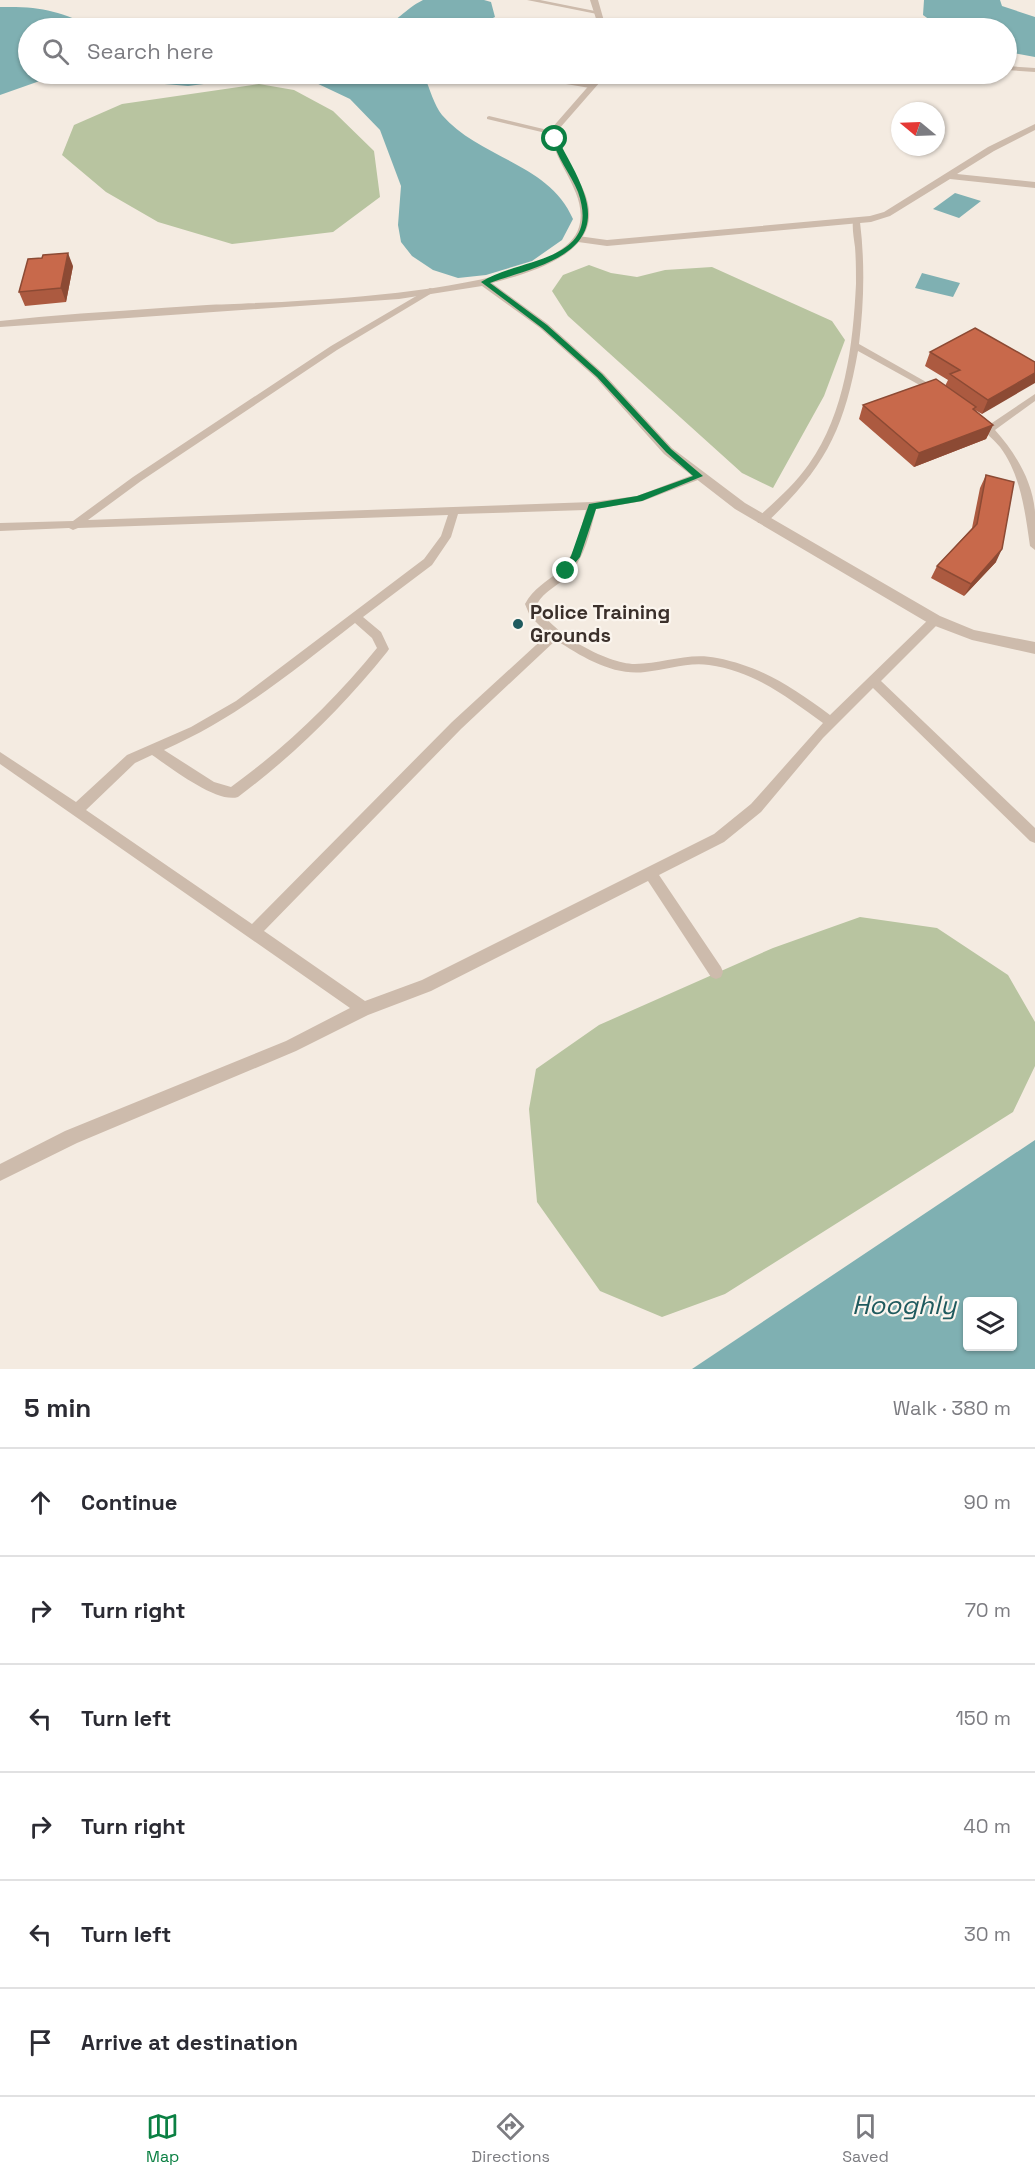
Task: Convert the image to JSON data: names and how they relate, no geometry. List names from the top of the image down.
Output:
{
  "water": ["Hooghly"],
  "places": ["Police Training Grounds"],
  "north": "left",
  "page": {
    "search": "Search here",
    "heading": ["5 min", "Walk · 380 m"],
    "list": [
      ["Continue", "90 m"],
      ["Turn right", "70 m"],
      ["Turn left", "150 m"],
      ["Turn right", "40 m"],
      ["Turn left", "30 m"],
      "Arrive at destination"
    ],
    "nav": ["Map", "Directions", "Saved"]
  }
}
